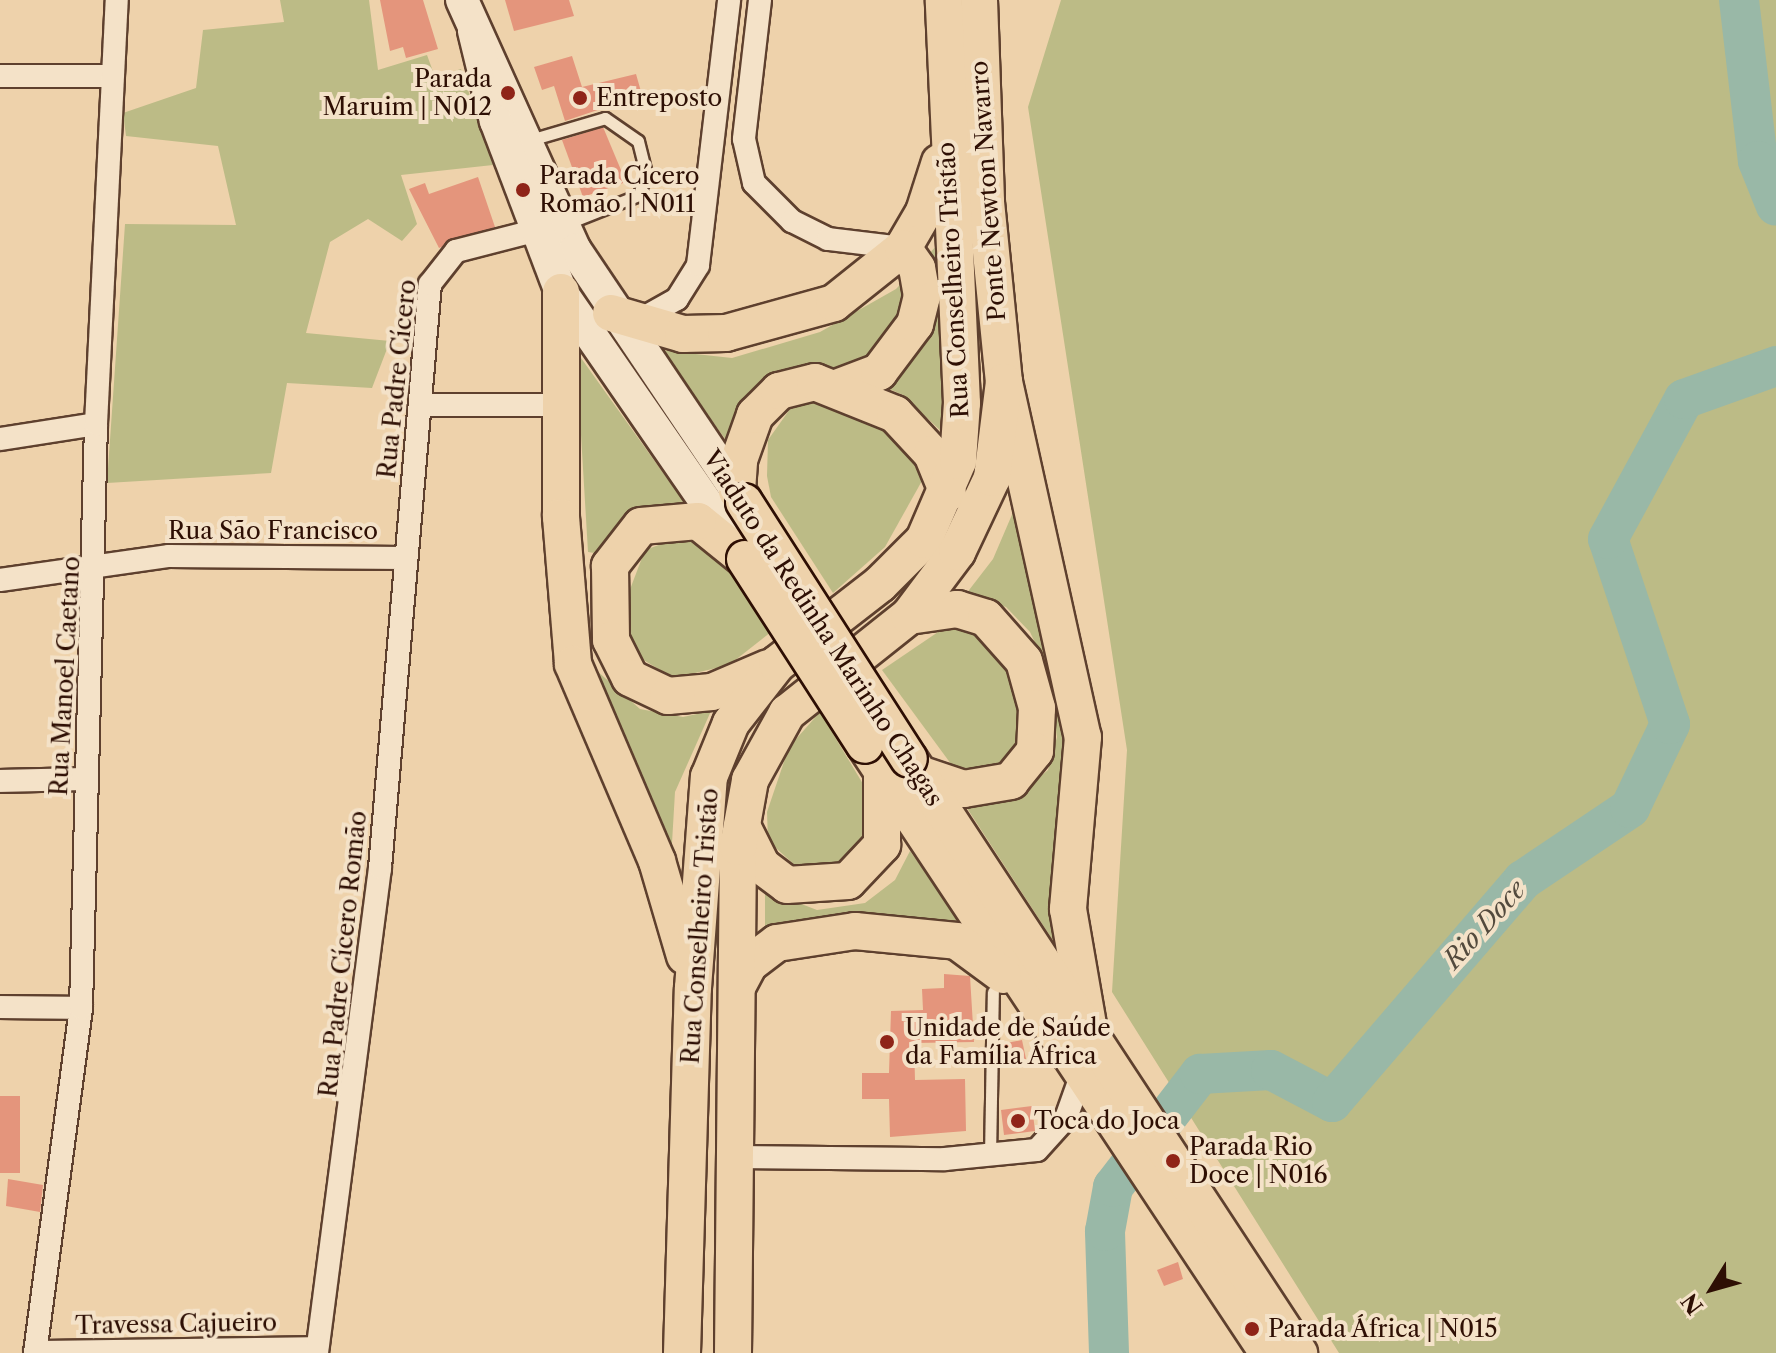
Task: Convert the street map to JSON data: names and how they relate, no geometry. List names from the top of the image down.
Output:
{
  "streets": {
    "main road": ["Ponte Newton Navarro", "Rua Conselheiro Tristão", "Viaduto da Redinha Marinho Chagas"],
    "street": [
      "Rua Padre Cícero",
      "Rua São Francisco",
      "Rua Manoel Caetano",
      "Rua Padre Cícero Romão",
      "Travessa Cajueiro"
    ]
  },
  "crossings": [
    ["Ponte Newton Navarro", "Rua Conselheiro Tristão"],
    ["Rua Padre Cícero", "Rua São Francisco"],
    ["Rua Padre Cícero", "Viaduto da Redinha Marinho Chagas"],
    ["Rua Padre Cícero", "Rua Padre Cícero Romão"],
    ["Rua São Francisco", "Rua Manoel Caetano"],
    ["Rua São Francisco", "Rua Padre Cícero Romão"],
    ["Rua Manoel Caetano", "Travessa Cajueiro"],
    ["Rua Padre Cícero Romão", "Travessa Cajueiro"]
  ],
  "water": ["Rio Doce"],
  "places": [
    "Parada Maruim | N012",
    "Entreposto",
    "Parada Cícero Romão | N011",
    "Unidade de Saúde da Família África",
    "Toca do Joca",
    "Parada Rio Doce | N016",
    "Parada África | N015"
  ],
  "north": "bottom left"
}
